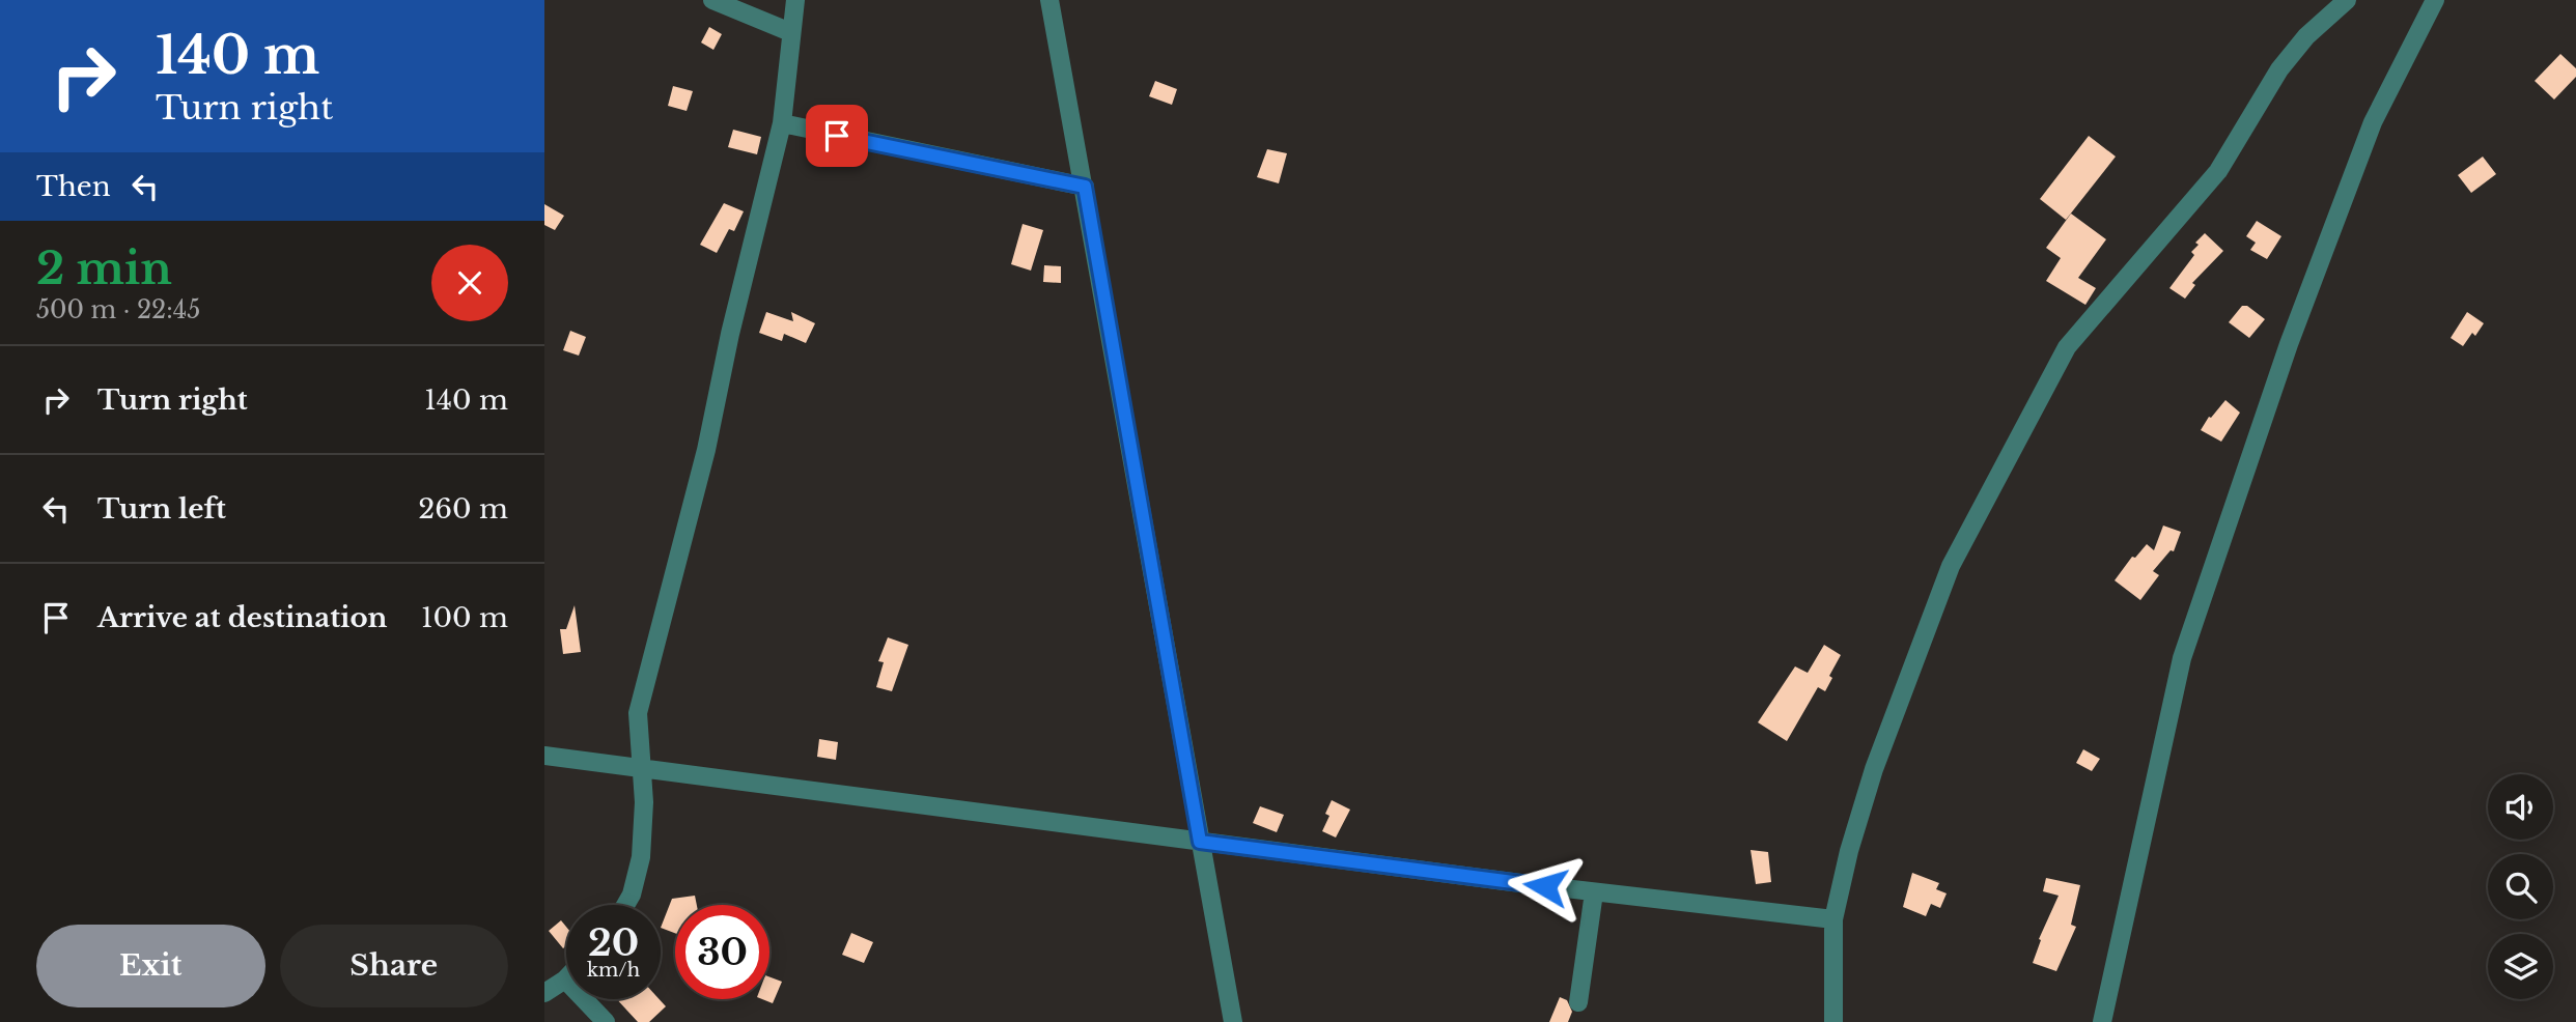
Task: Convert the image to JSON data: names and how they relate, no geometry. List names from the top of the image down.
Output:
{
  "page": {
    "turn": ["140 m", "Turn right"],
    "then": "Then",
    "heading": ["2 min", "500 m · 22:45"],
    "list": [
      {
        "name": "Turn right",
        "value": "140 m"
      },
      {
        "name": "Turn left",
        "value": "260 m"
      },
      {
        "name": "Arrive at destination",
        "value": "100 m"
      }
    ],
    "speed": "20 km/h",
    "limit": "30",
    "buttons": ["Exit", "Share"]
  }
}
